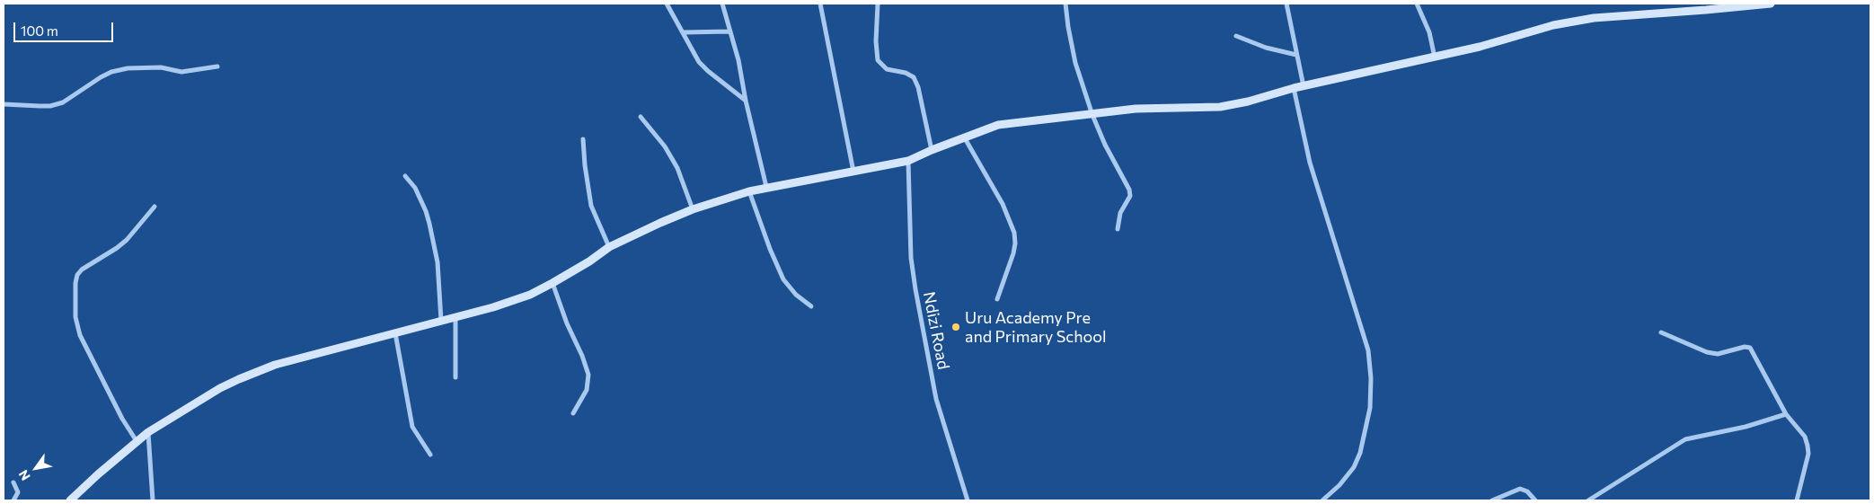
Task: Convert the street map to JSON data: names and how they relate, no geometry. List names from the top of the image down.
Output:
{
  "streets": {
    "street": ["Ndizi Road"]
  },
  "places": ["Uru Academy Pre and Primary School"],
  "scale_bar": "100 m",
  "north": "bottom left"
}
